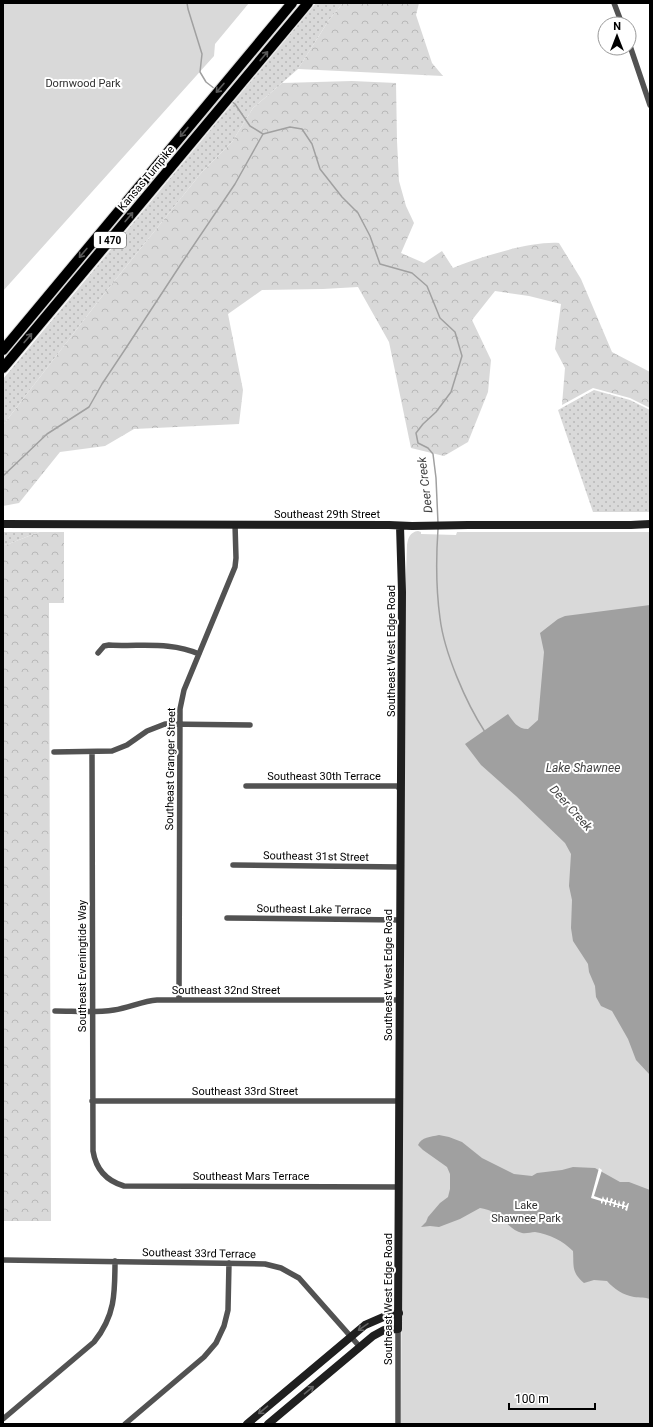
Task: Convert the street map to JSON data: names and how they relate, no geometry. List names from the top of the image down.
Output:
{
  "streets": {
    "highway": ["Kansas Turnpike", "I 470"],
    "street": [
      "Southeast 29th Street",
      "Southeast West Edge Road",
      "Southeast Granger Street",
      "Southeast 30th Terrace",
      "Southeast 31st Street",
      "Southeast Lake Terrace",
      "Southeast Eveningtide Way",
      "Southeast 32nd Street",
      "Southeast 33rd Street",
      "Southeast Mars Terrace",
      "Southeast 33rd Terrace"
    ]
  },
  "crossings": [
    ["Southeast 29th Street", "Southeast West Edge Road"],
    ["Southeast 29th Street", "Southeast Granger Street"],
    ["Southeast West Edge Road", "Southeast 30th Terrace"],
    ["Southeast West Edge Road", "Southeast 31st Street"],
    ["Southeast West Edge Road", "Southeast Lake Terrace"],
    ["Southeast West Edge Road", "Southeast 32nd Street"],
    ["Southeast West Edge Road", "Southeast 33rd Street"],
    ["Southeast West Edge Road", "Southeast Mars Terrace"],
    ["Southeast Granger Street", "Southeast 32nd Street"],
    ["Southeast Eveningtide Way", "Southeast 32nd Street"],
    ["Southeast Eveningtide Way", "Southeast 33rd Street"],
    ["Southeast Eveningtide Way", "Southeast Mars Terrace"]
  ],
  "water": ["Deer Creek", "Lake Shawnee"],
  "parks": ["Dornwood Park", "Lake Shawnee Park"],
  "scale_bar": "100 m",
  "north": "top"
}
